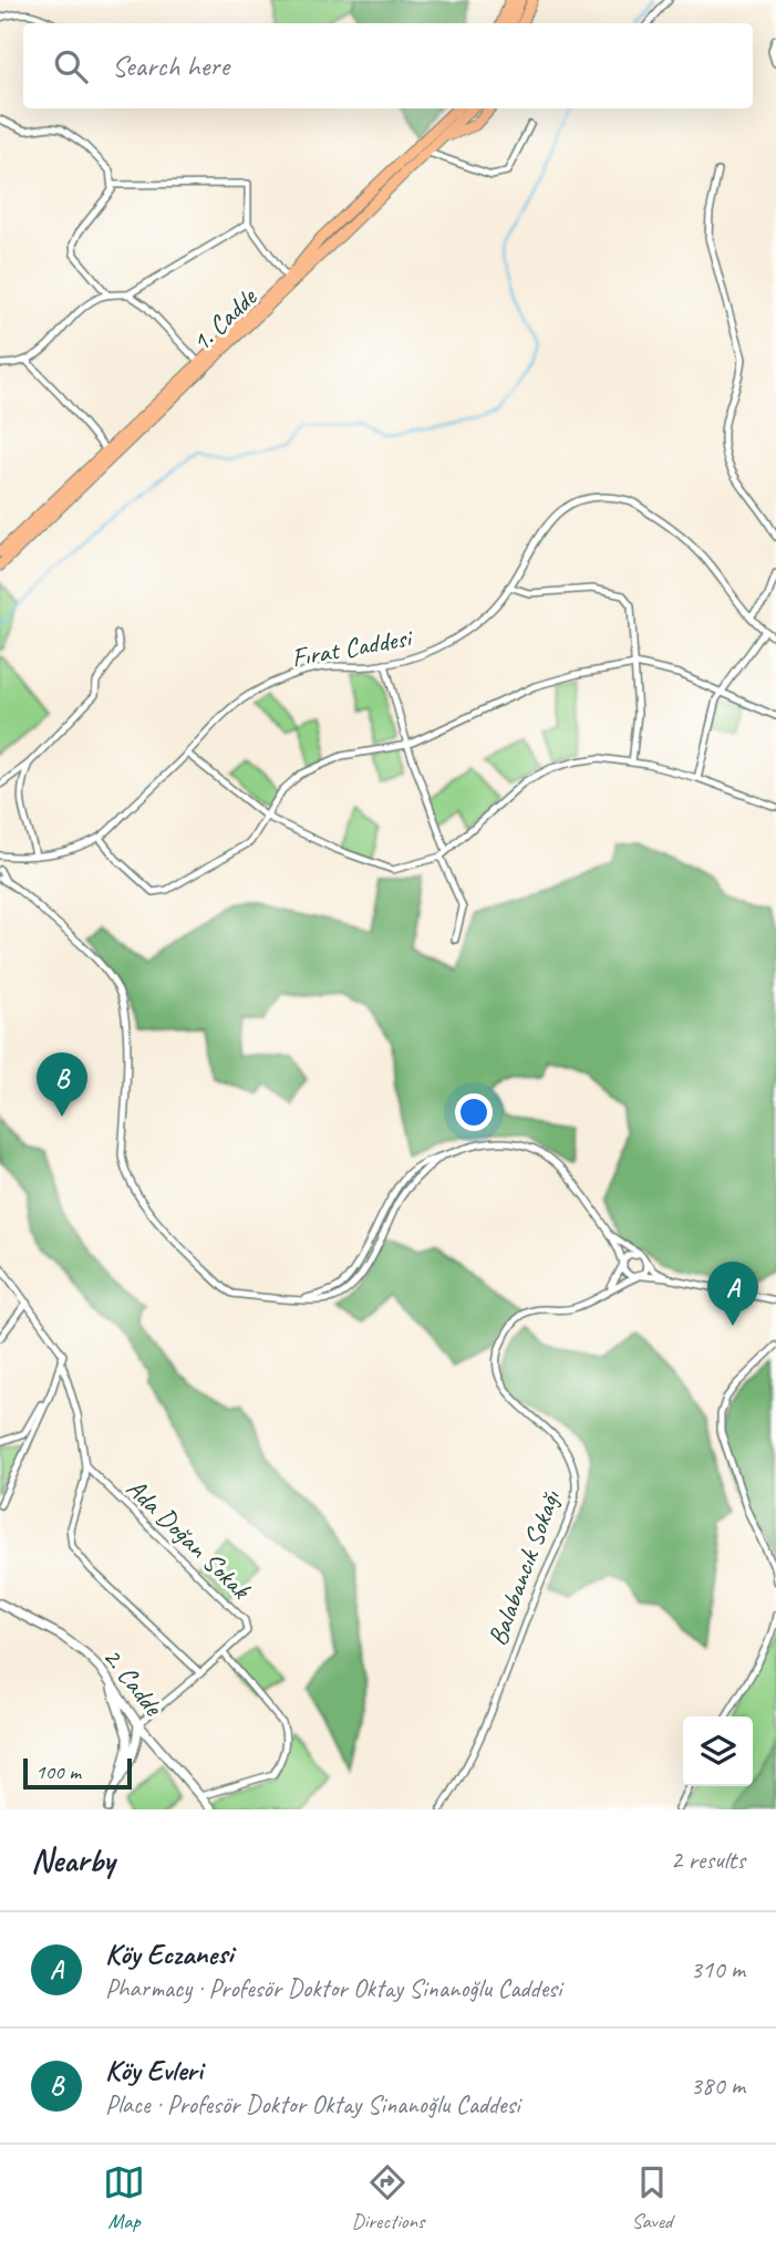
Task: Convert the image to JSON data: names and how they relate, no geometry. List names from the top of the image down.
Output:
{
  "streets": {
    "main road": ["1. Cadde"],
    "street": [
      "Fırat Caddesi",
      "Ada Doğan Sokak",
      "Balabancık Sokağı",
      "2. Cadde"
    ]
  },
  "crossings": [
    ["Ada Doğan Sokak", "2. Cadde"]
  ],
  "scale_bar": "100 m",
  "page": {
    "search": "Search here",
    "pins": ["B", "A"],
    "scale": "100 m",
    "heading": ["Nearby", "2 results"],
    "list": [
      {
        "mark": "A",
        "name": "Köy Eczanesi",
        "note": "Pharmacy · Profesör Doktor Oktay Sinanoğlu Caddesi",
        "value": "310 m"
      },
      {
        "mark": "B",
        "name": "Köy Evleri",
        "note": "Place · Profesör Doktor Oktay Sinanoğlu Caddesi",
        "value": "380 m"
      }
    ],
    "nav": ["Map", "Directions", "Saved"]
  }
}
